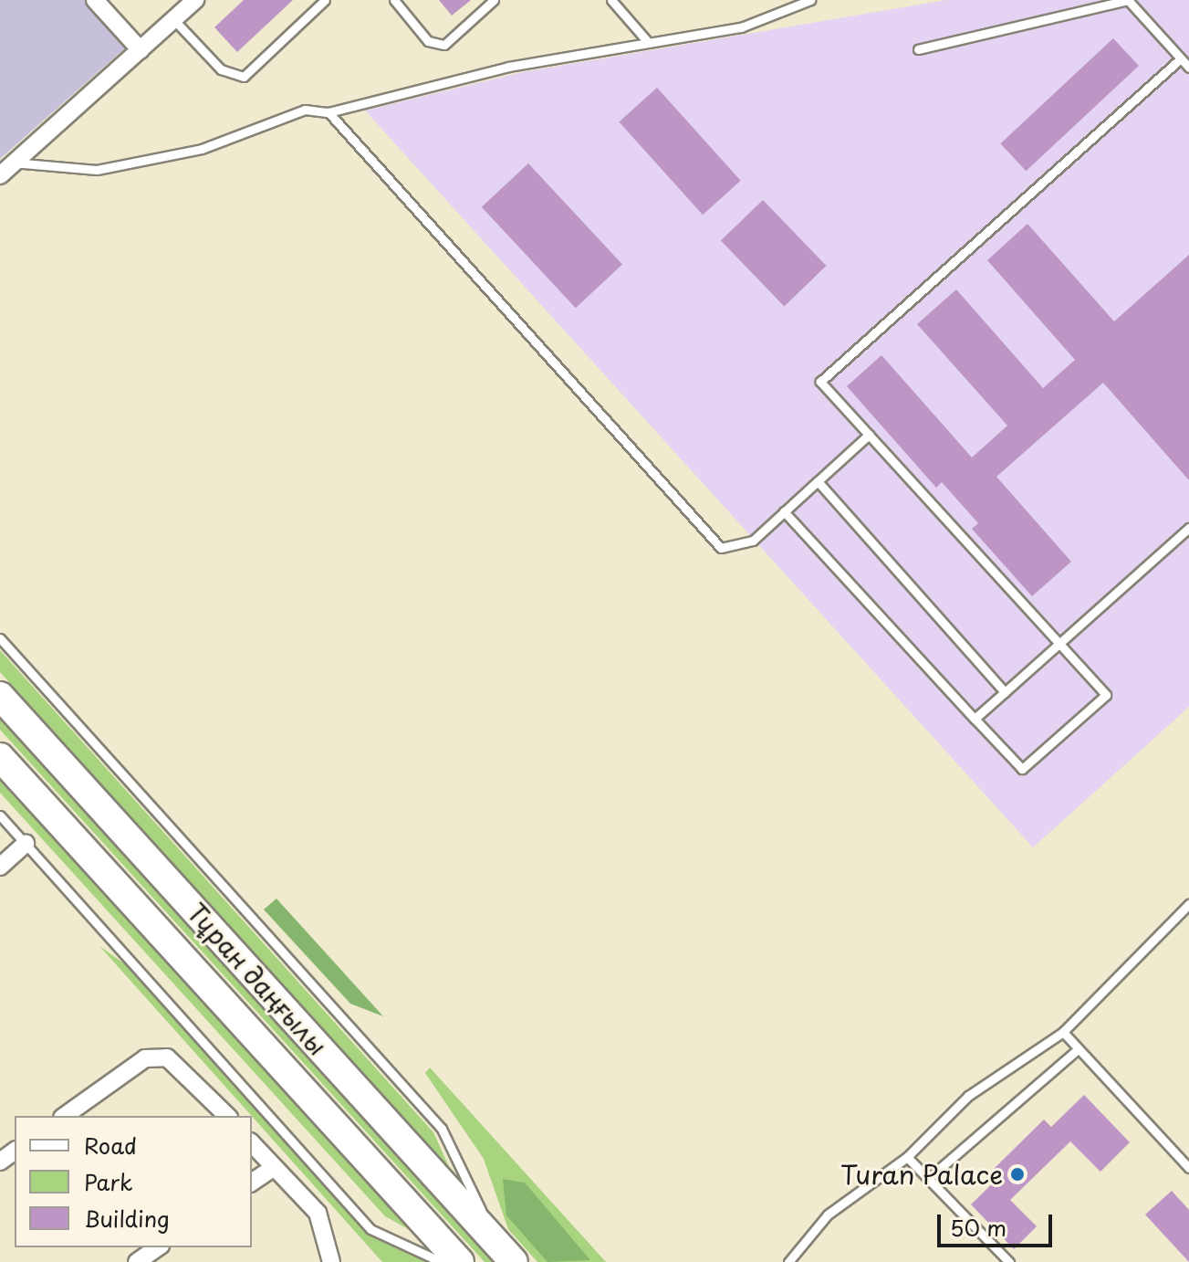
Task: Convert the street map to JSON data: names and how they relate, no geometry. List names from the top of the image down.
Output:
{
  "streets": {
    "main road": ["Тұран даңғылы"]
  },
  "places": ["Turan Palace"],
  "legend": ["Road", "Park", "Building"],
  "scale_bar": "50 m"
}
